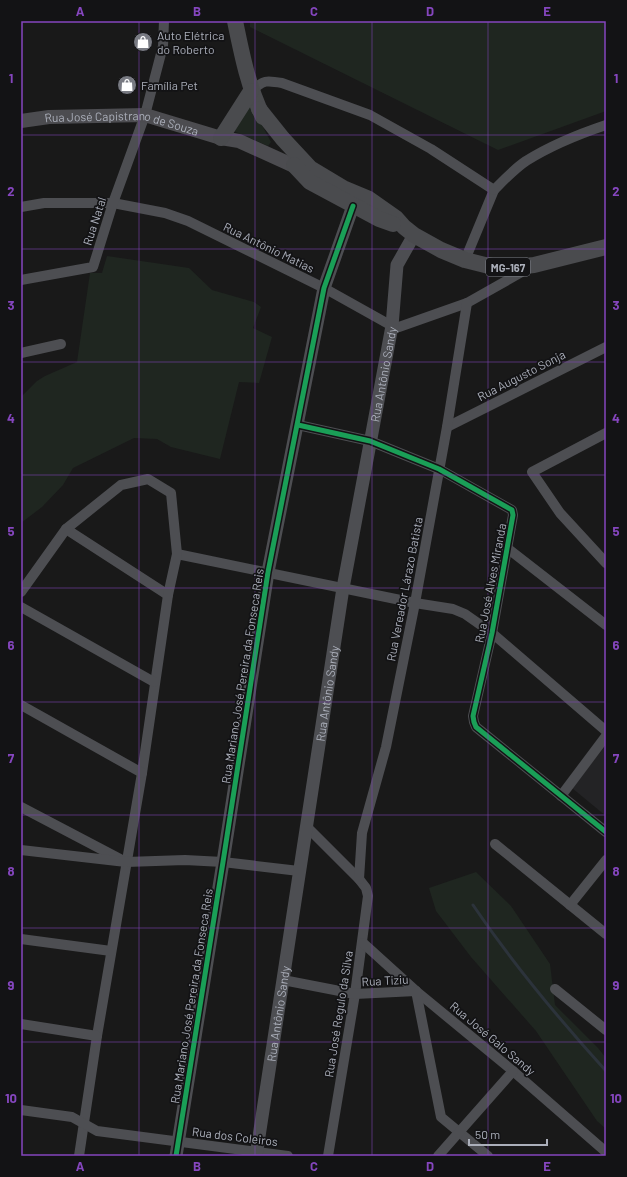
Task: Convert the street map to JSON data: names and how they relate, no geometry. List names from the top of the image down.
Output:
{
  "streets": {
    "main road": ["Rua José Capistrano de Souza", "MG-167"],
    "street": [
      "Rua Natal",
      "Rua Antônio Matias",
      "Rua Antônio Sandy",
      "Rua Augusto Sonja",
      "Rua José Alves Miranda",
      "Rua Vereador Lárazo Batista",
      "Rua Mariano José Pereira da Fonseca Reis",
      "Rua Tiziu",
      "Rua José Regulo da Silva",
      "Rua José Galo Sandy",
      "Rua dos Coleiros"
    ]
  },
  "crossings": [
    ["Rua José Capistrano de Souza", "Rua Natal"],
    ["Rua José Capistrano de Souza", "MG-167"],
    ["Rua José Capistrano de Souza", "Rua Antônio Sandy"],
    ["Rua José Capistrano de Souza", "Rua Mariano José Pereira da Fonseca Reis"],
    ["Rua Natal", "Rua Antônio Matias"],
    ["Rua Antônio Matias", "Rua Antônio Sandy"],
    ["Rua Antônio Matias", "Rua Mariano José Pereira da Fonseca Reis"],
    ["Rua Antônio Sandy", "Rua José Alves Miranda"],
    ["Rua Antônio Sandy", "Rua Tiziu"],
    ["Rua Antônio Sandy", "Rua dos Coleiros"],
    ["Rua Augusto Sonja", "Rua Vereador Lárazo Batista"],
    ["Rua José Alves Miranda", "Rua Vereador Lárazo Batista"],
    ["Rua José Alves Miranda", "Rua Mariano José Pereira da Fonseca Reis"],
    ["Rua Vereador Lárazo Batista", "Rua José Regulo da Silva"],
    ["Rua Mariano José Pereira da Fonseca Reis", "Rua dos Coleiros"],
    ["Rua Tiziu", "Rua José Regulo da Silva"],
    ["Rua Tiziu", "Rua José Galo Sandy"],
    ["Rua José Regulo da Silva", "Rua José Galo Sandy"]
  ],
  "places": {
    "shop": ["Auto Elétrica do Roberto", "Família Pet"]
  },
  "scale_bar": "50 m",
  "grid": {
    "columns": [
      "A",
      "B",
      "C",
      "D",
      "E"
    ],
    "rows": [
      "1",
      "2",
      "3",
      "4",
      "5",
      "6",
      "7",
      "8",
      "9",
      "10"
    ]
  }
}
